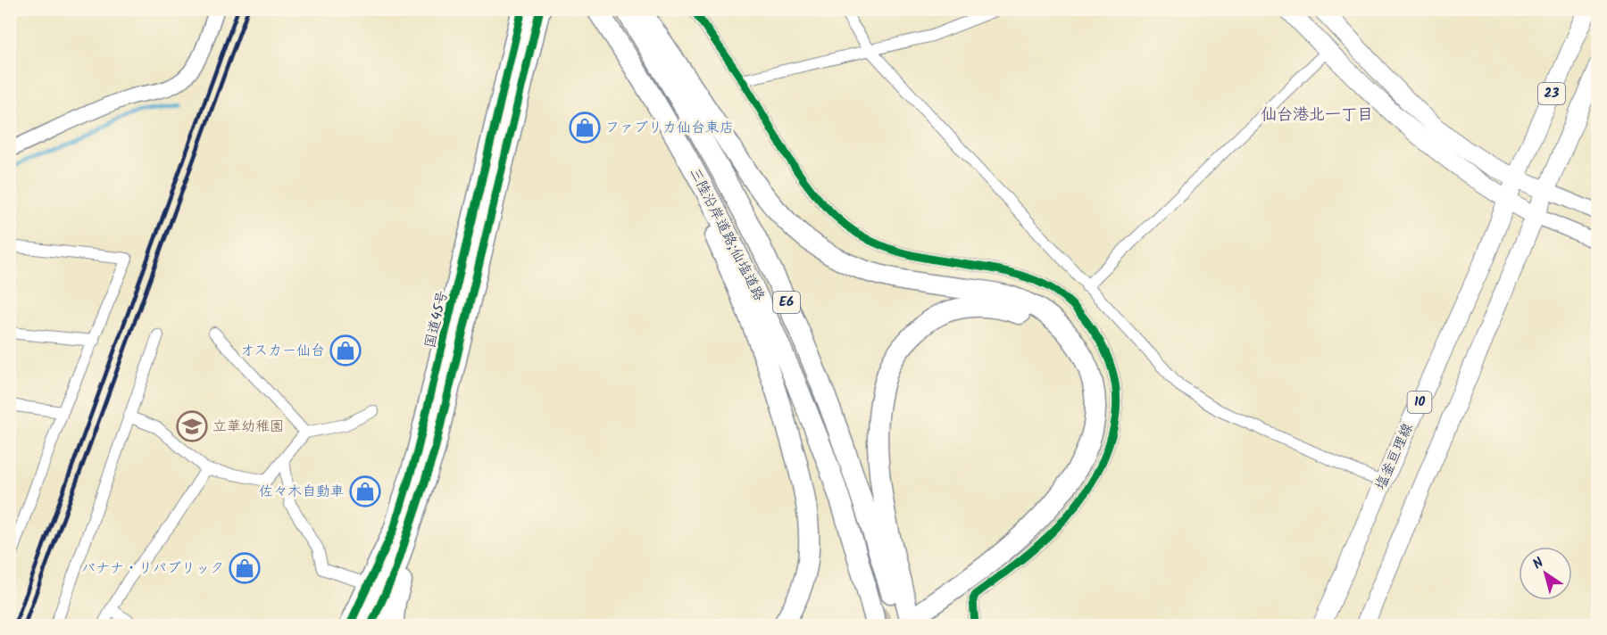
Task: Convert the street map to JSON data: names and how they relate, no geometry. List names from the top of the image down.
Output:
{
  "streets": {
    "highway": ["三陸沿岸道路;仙塩道路", "E6", "国道45号"],
    "main road": ["23", "10", "塩釜亘理線"]
  },
  "crossings": [
    ["23", "10"],
    ["23", "塩釜亘理線"]
  ],
  "districts": ["仙台港北一丁目"],
  "places": {
    "shop": [
      "ファブリカ仙台東店",
      "オスカー仙台",
      "佐々木自動車",
      "バナナ・リパブリック"
    ],
    "school or university": ["立華幼稚園"]
  },
  "north": "top left"
}
